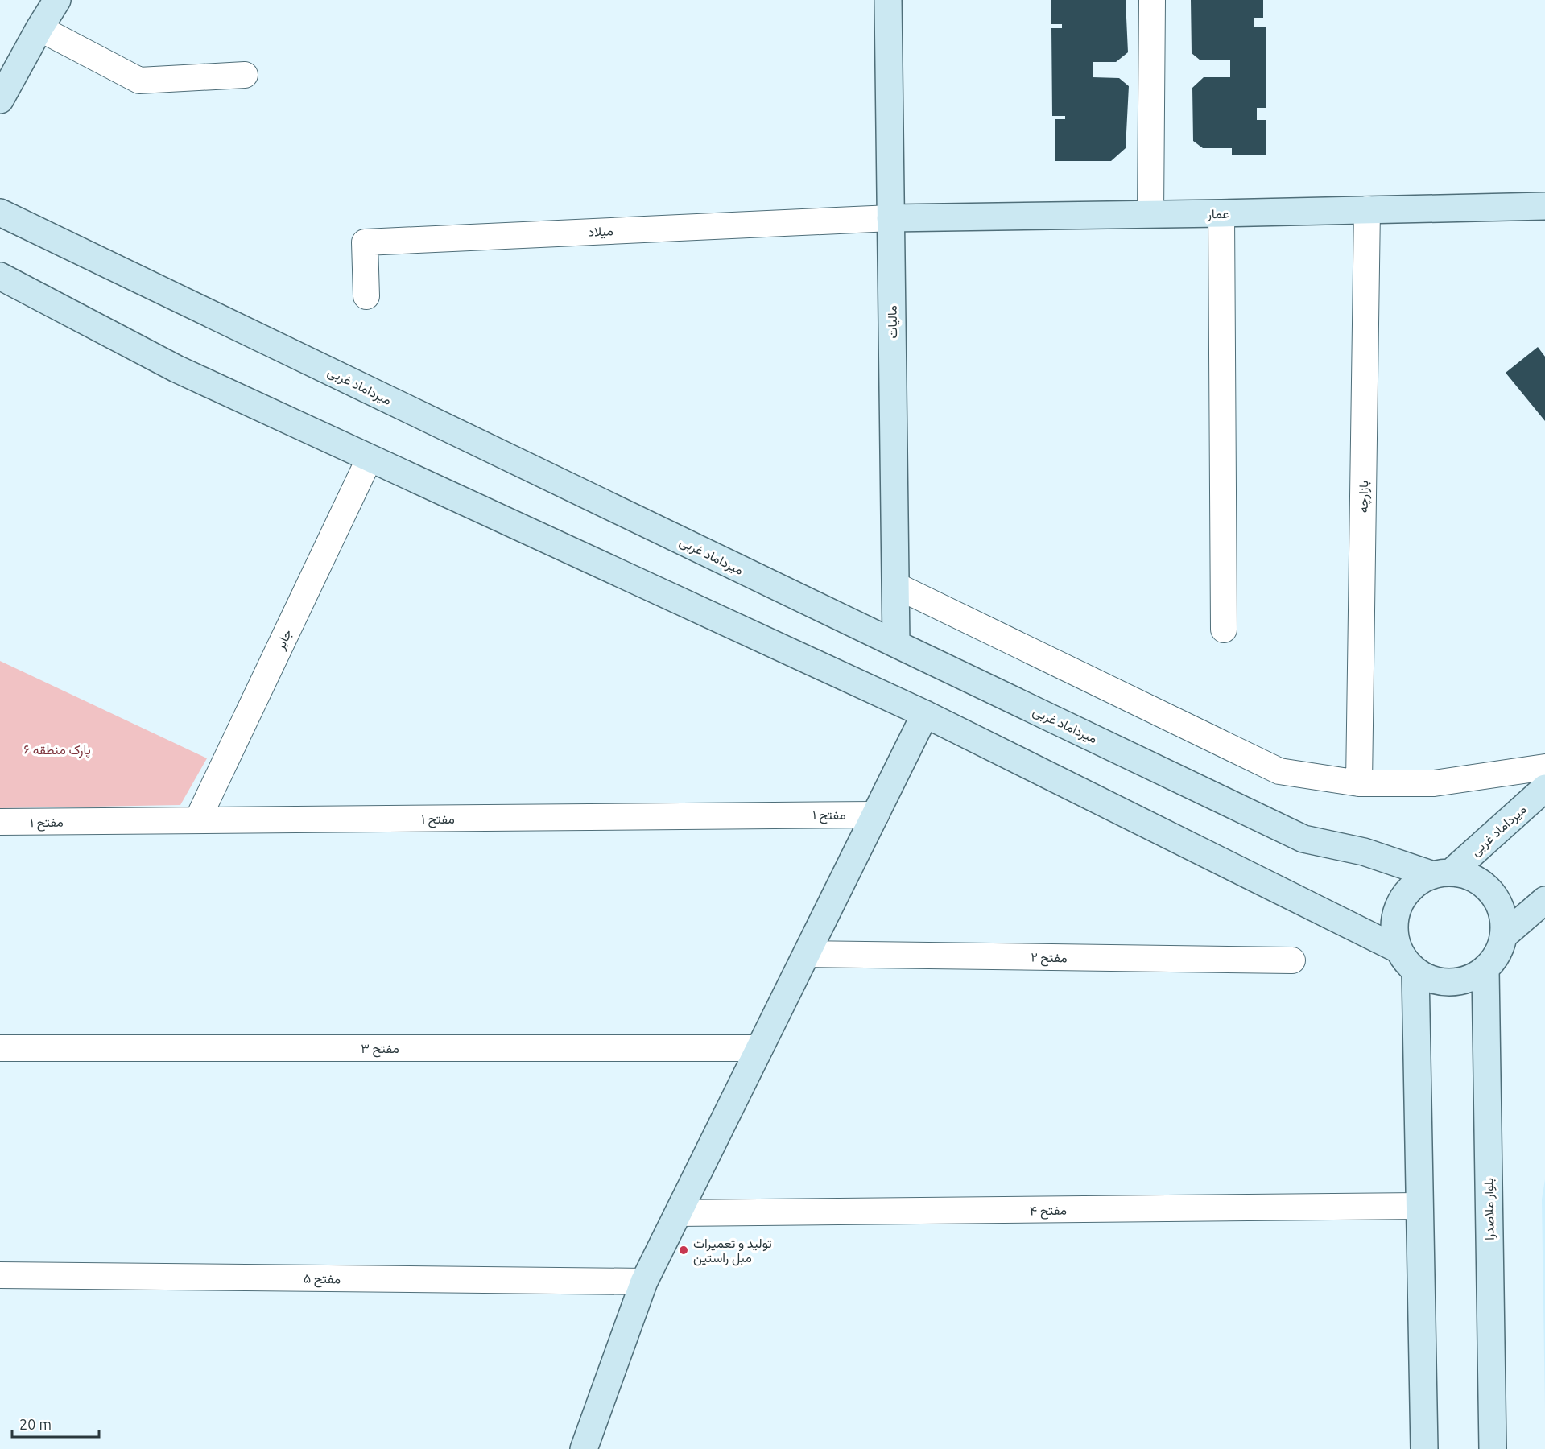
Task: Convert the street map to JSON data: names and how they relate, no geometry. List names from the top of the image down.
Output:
{
  "streets": {
    "street": [
      "عمار",
      "میلاد",
      "مالیات",
      "میرداماد غربی",
      "بازارچه",
      "جابر",
      "مفتح ۱",
      "مفتح ۲",
      "مفتح ۳",
      "بلوار ملاصدرا",
      "مفتح ۴",
      "مفتح ۵"
    ]
  },
  "crossings": [
    ["عمار", "میلاد"],
    ["عمار", "مالیات"],
    ["عمار", "بازارچه"],
    ["میلاد", "مالیات"],
    ["مالیات", "میرداماد غربی"],
    ["میرداماد غربی", "بلوار ملاصدرا"],
    ["جابر", "مفتح ۱"]
  ],
  "parks": ["پارک منطقه ۶"],
  "places": ["تولید و تعمیرات مبل راستین"],
  "scale_bar": "20 m"
}
